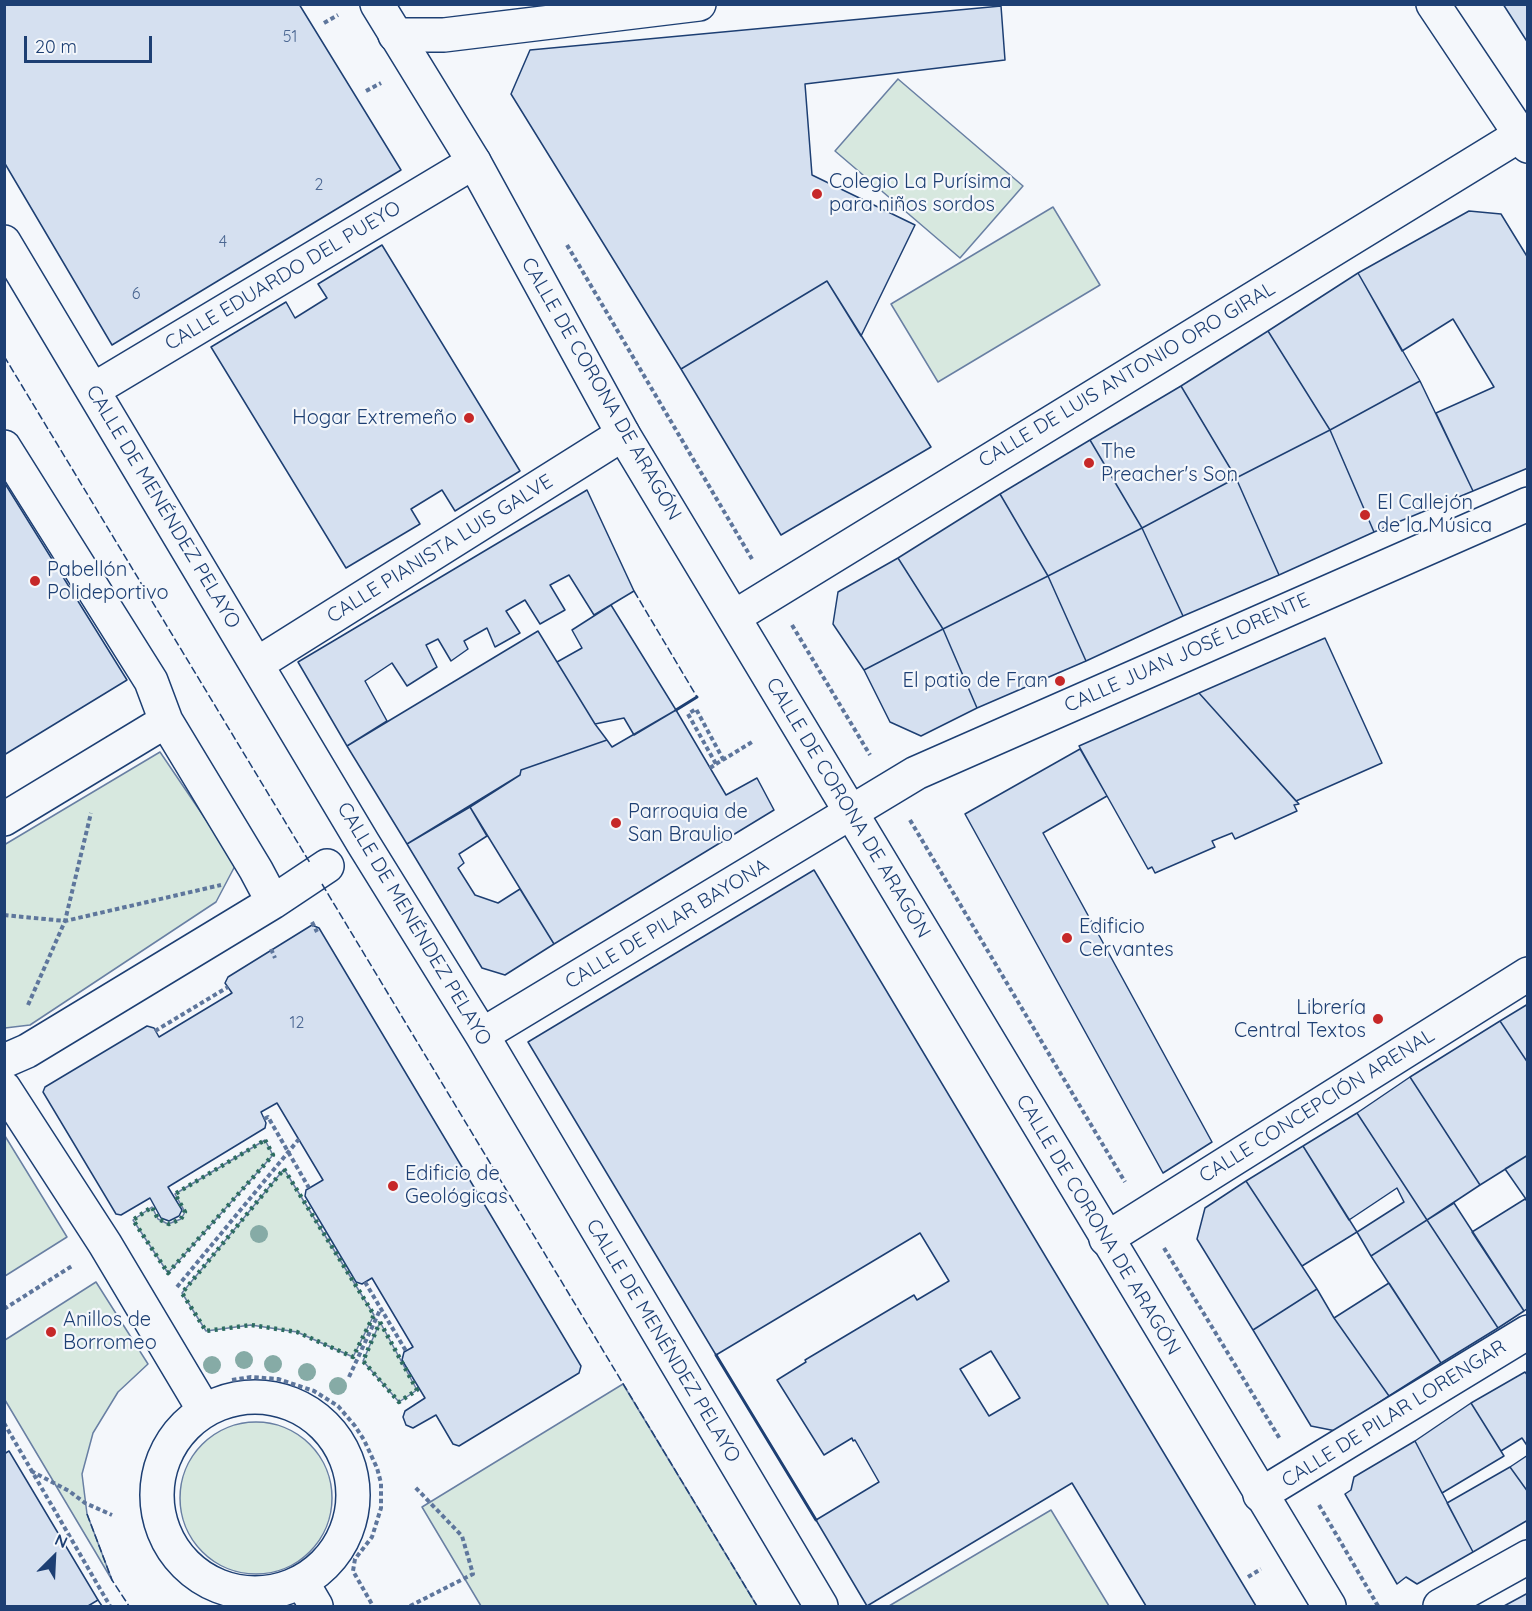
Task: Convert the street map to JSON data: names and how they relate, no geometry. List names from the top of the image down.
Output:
{
  "streets": {
    "street": [
      "CALLE EDUARDO DEL PUEYO",
      "CALLE DE LUIS ANTONIO ORO GIRAL",
      "CALLE DE CORONA DE ARAGÓN",
      "CALLE DE MENÉNDEZ PELAYO",
      "CALLE PIANISTA LUIS GALVE",
      "CALLE JUAN JOSÉ LORENTE",
      "CALLE DE PILAR BAYONA",
      "CALLE CONCEPCIÓN ARENAL",
      "CALLE DE PILAR LORENGAR"
    ]
  },
  "crossings": [
    ["CALLE EDUARDO DEL PUEYO", "CALLE DE CORONA DE ARAGÓN"],
    ["CALLE EDUARDO DEL PUEYO", "CALLE DE MENÉNDEZ PELAYO"],
    ["CALLE DE LUIS ANTONIO ORO GIRAL", "CALLE DE CORONA DE ARAGÓN"],
    ["CALLE DE CORONA DE ARAGÓN", "CALLE PIANISTA LUIS GALVE"],
    ["CALLE DE CORONA DE ARAGÓN", "CALLE JUAN JOSÉ LORENTE"],
    ["CALLE DE CORONA DE ARAGÓN", "CALLE DE PILAR BAYONA"],
    ["CALLE DE CORONA DE ARAGÓN", "CALLE CONCEPCIÓN ARENAL"],
    ["CALLE DE CORONA DE ARAGÓN", "CALLE DE PILAR LORENGAR"],
    ["CALLE DE MENÉNDEZ PELAYO", "CALLE PIANISTA LUIS GALVE"],
    ["CALLE DE MENÉNDEZ PELAYO", "CALLE DE PILAR BAYONA"],
    ["CALLE JUAN JOSÉ LORENTE", "CALLE DE PILAR BAYONA"]
  ],
  "places": [
    "Colegio La Purísima para niños sordos",
    "Hogar Extremeño",
    "The Preacher's Son",
    "El Callejón de la Música",
    "Pabellón Polideportivo",
    "El patio de Fran",
    "Parroquia de San Braulio",
    "Edificio Cervantes",
    "Librería Central Textos",
    "Edificio de Geológicas",
    "Anillos de Borromeo"
  ],
  "house_numbers": [
    "51",
    "2",
    "4",
    "6",
    "12"
  ],
  "scale_bar": "20 m",
  "north": "top right"
}
